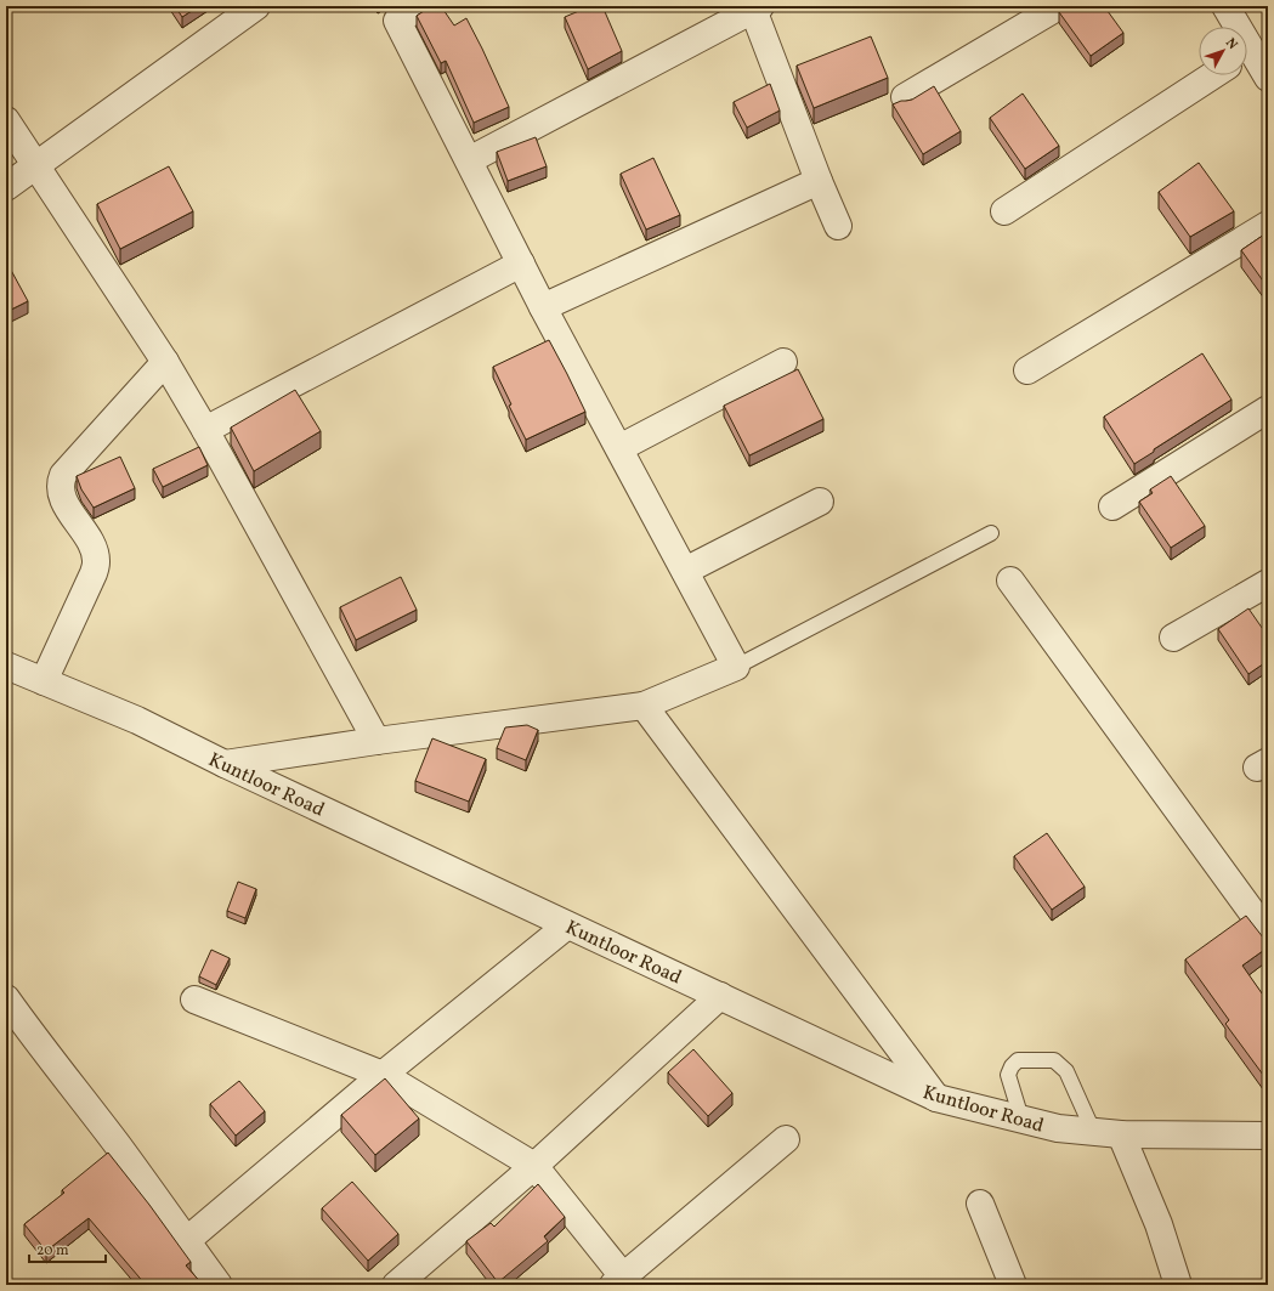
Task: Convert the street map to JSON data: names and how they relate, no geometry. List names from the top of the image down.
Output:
{
  "streets": {
    "street": ["Kuntloor Road"]
  },
  "scale_bar": "20 m",
  "north": "top right"
}
